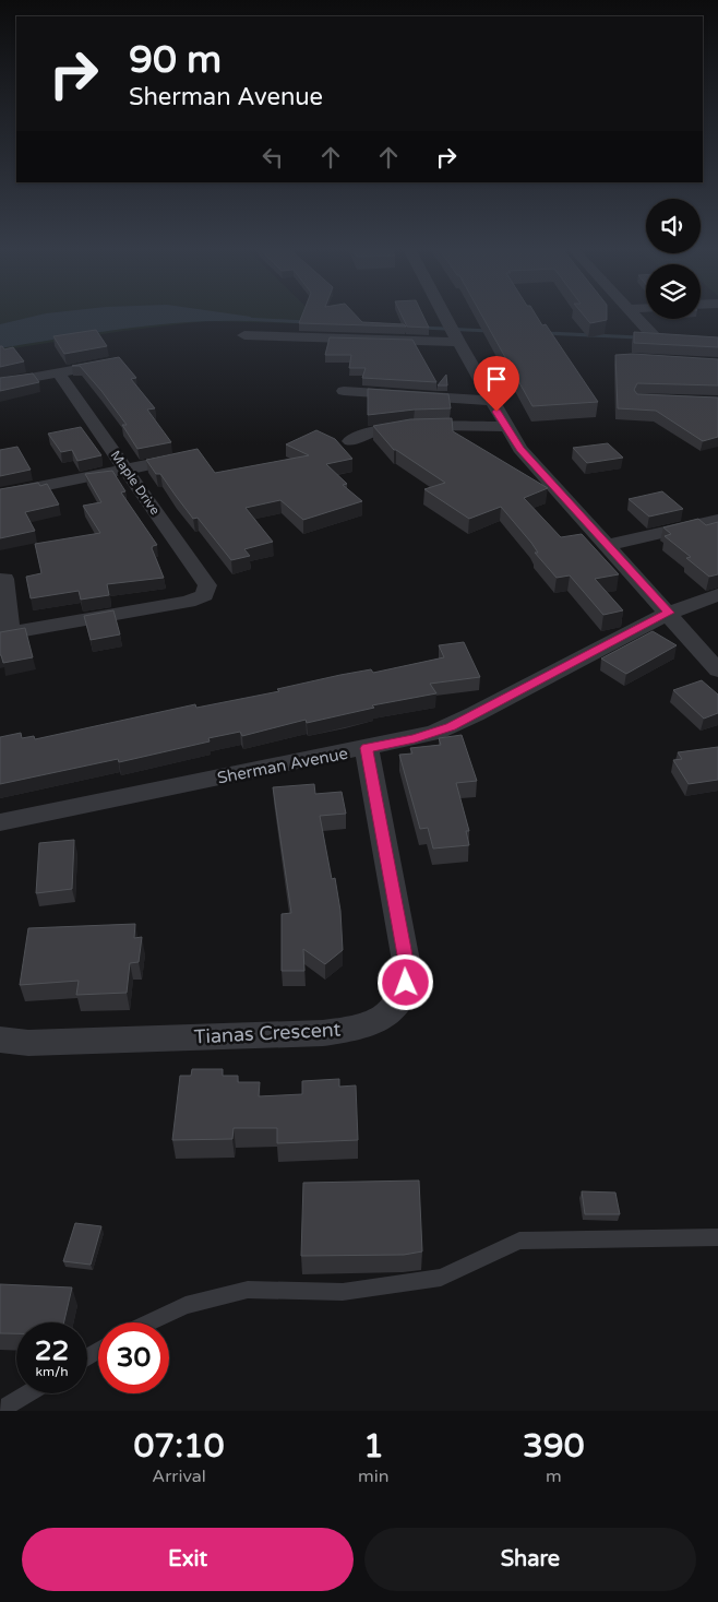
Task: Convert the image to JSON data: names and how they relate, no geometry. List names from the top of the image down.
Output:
{
  "streets": {
    "street": ["Maple Drive", "Sherman Avenue", "Tianas Crescent"]
  },
  "crossings": [
    ["Sherman Avenue", "Tianas Crescent"]
  ],
  "page": {
    "turn": ["90 m", "Sherman Avenue"],
    "speed": "22 km/h",
    "limit": "30",
    "eta": [
      "07:10",
      "Arrival",
      "1",
      "min",
      "390",
      "m"
    ],
    "buttons": ["Exit", "Share"]
  }
}
